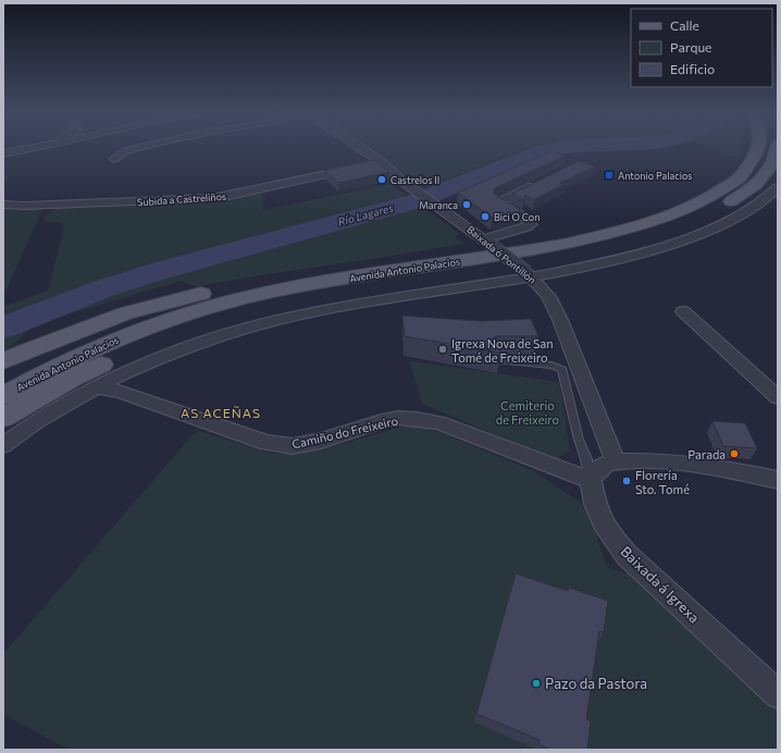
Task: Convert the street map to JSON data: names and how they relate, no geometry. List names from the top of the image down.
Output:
{
  "streets": {
    "main road": ["Avenida Antonio Palacios"],
    "street": [
      "Subida a Castreliños",
      "Baixada ó Pontillón",
      "Camiño do Freixeiro",
      "Baixada á Igrexa"
    ]
  },
  "crossings": [
    ["Subida a Castreliños", "Baixada ó Pontillón"],
    ["Camiño do Freixeiro", "Baixada á Igrexa"]
  ],
  "districts": ["AS ACEÑAS"],
  "water": ["Río Lagares"],
  "parks": ["Cemiterio de Freixeiro"],
  "places": {
    "transit": ["Antonio Palacios"],
    "other": [
      "Castrelos II",
      "Maranca",
      "Bici O Con",
      "Igrexa Nova de San Tomé de Freixeiro",
      "Parada",
      "Florería Sto. Tomé",
      "Pazo da Pastora"
    ]
  },
  "legend": ["Calle", "Parque", "Edificio"]
}
